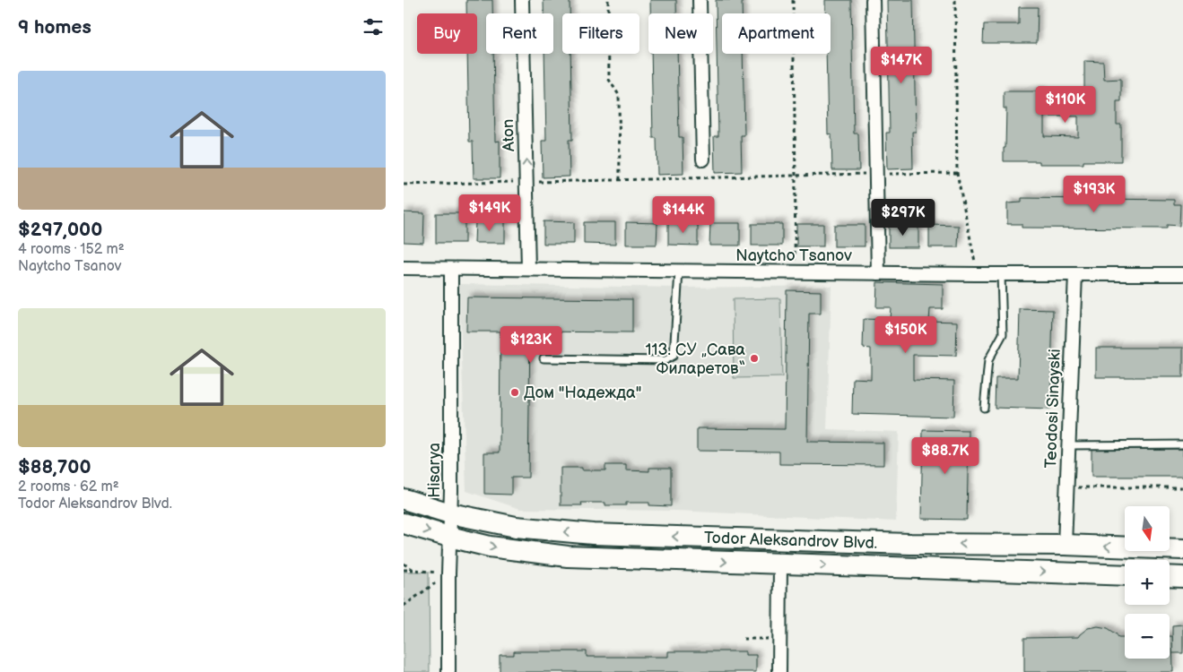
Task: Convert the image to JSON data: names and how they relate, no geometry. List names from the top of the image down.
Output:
{
  "streets": {
    "main road": ["Todor Aleksandrov Blvd."],
    "street": [
      "Aton",
      "Naytcho Tsanov",
      "Teodosi Sinayski",
      "Hisarya"
    ]
  },
  "crossings": [
    ["Aton", "Naytcho Tsanov"],
    ["Naytcho Tsanov", "Teodosi Sinayski"],
    ["Naytcho Tsanov", "Hisarya"],
    ["Teodosi Sinayski", "Todor Aleksandrov Blvd."],
    ["Hisarya", "Todor Aleksandrov Blvd."]
  ],
  "one_way": ["Aton"],
  "places": ["113. СУ „Сава Филаретов“", "Дом \"Надежда\""],
  "north": "bottom",
  "page": {
    "heading": "9 homes",
    "chip": [
      "Buy",
      "Rent",
      "Filters",
      "New",
      "Apartment"
    ],
    "price": [
      "$147K",
      "$110K",
      "$193K",
      "$149K",
      "$144K",
      "$297K",
      "$150K",
      "$123K",
      "$88.7K"
    ],
    "list": [
      {
        "name": "$297,000",
        "note": "4 rooms · 152 m² · Naytcho Tsanov"
      },
      {
        "name": "$88,700",
        "note": "2 rooms · 62 m² · Todor Aleksandrov Blvd."
      }
    ],
    "map_buttons": ["+", "−"]
  }
}
